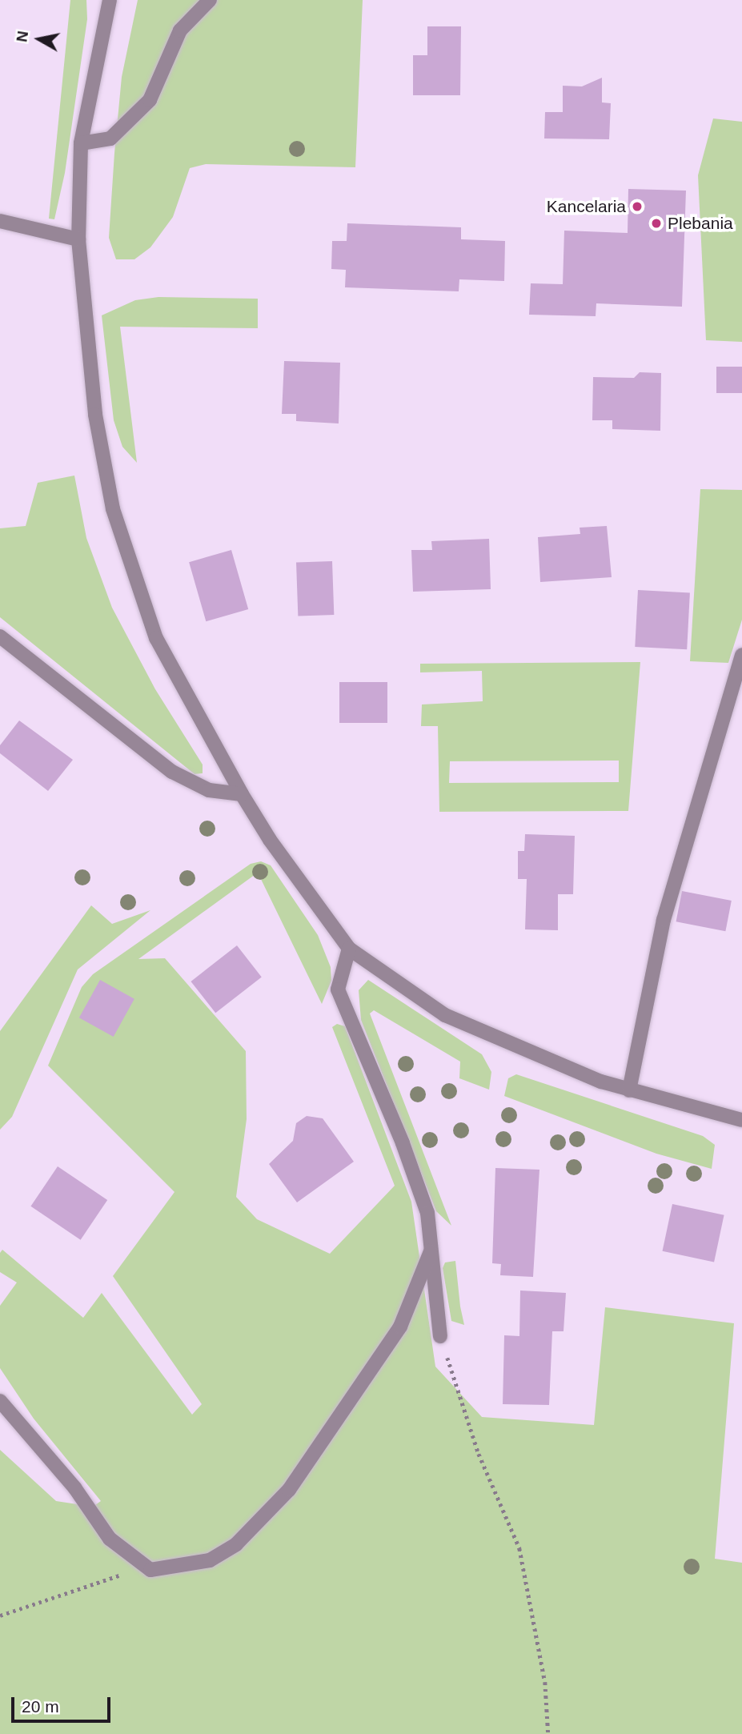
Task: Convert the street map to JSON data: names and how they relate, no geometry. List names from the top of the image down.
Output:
{
  "places": ["Kancelaria", "Plebania"],
  "scale_bar": "20 m",
  "north": "left"
}
